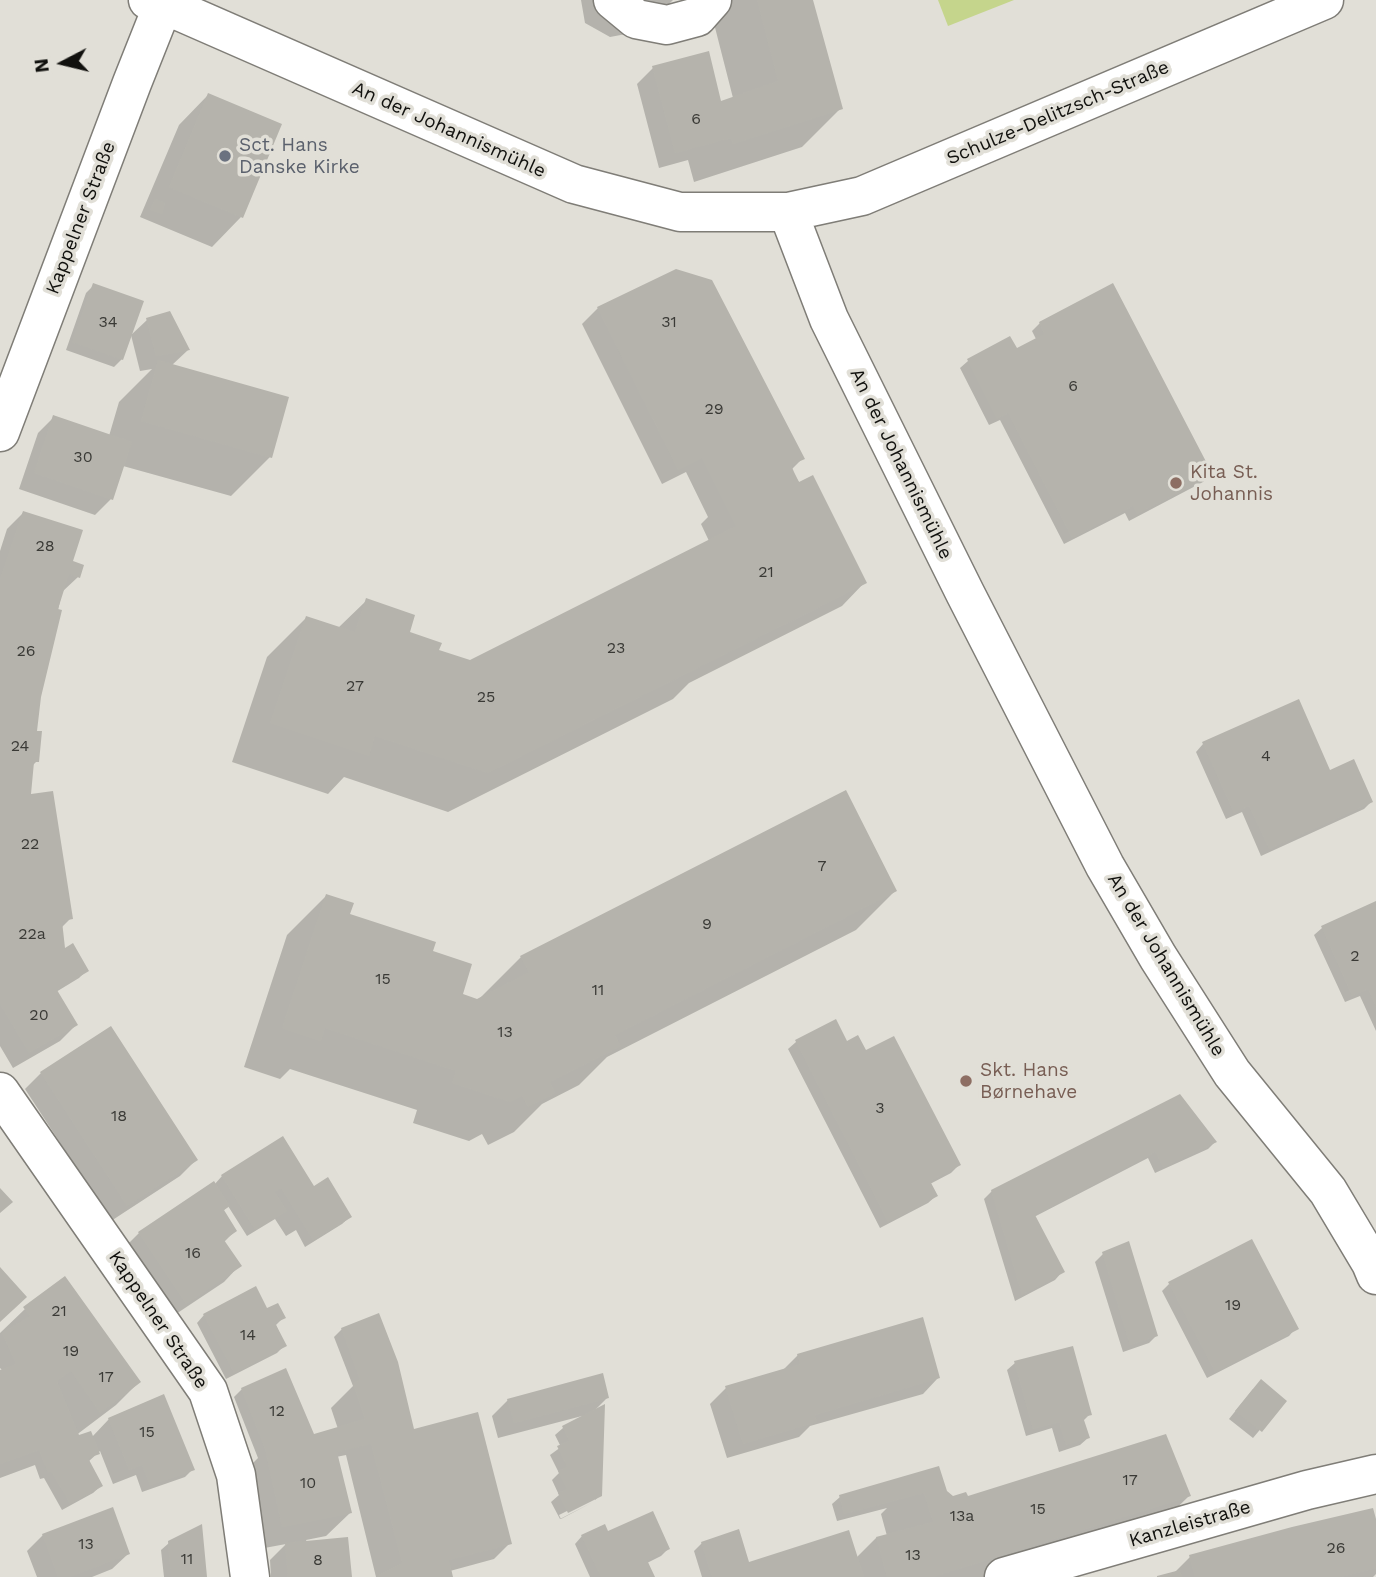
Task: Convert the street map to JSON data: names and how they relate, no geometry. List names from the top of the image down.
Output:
{
  "streets": {
    "street": [
      "Schulze-Delitzsch-Straße",
      "An der Johannismühle",
      "Kappelner Straße",
      "Kanzleistraße"
    ]
  },
  "crossings": [
    ["Schulze-Delitzsch-Straße", "An der Johannismühle"],
    ["An der Johannismühle", "Kappelner Straße"]
  ],
  "places": ["Sct. Hans Danske Kirke", "Kita St. Johannis", "Skt. Hans Børnehave"],
  "house_numbers": [
    "6",
    "34",
    "31",
    "6",
    "29",
    "30",
    "28",
    "21",
    "23",
    "26",
    "27",
    "25",
    "24",
    "4",
    "22",
    "7",
    "9",
    "22a",
    "2",
    "15",
    "11",
    "20",
    "13",
    "3",
    "18",
    "16",
    "19",
    "21",
    "14",
    "19",
    "17",
    "12",
    "15",
    "17",
    "10",
    "15",
    "13a",
    "13",
    "26",
    "13",
    "11",
    "8"
  ],
  "north": "left"
}
